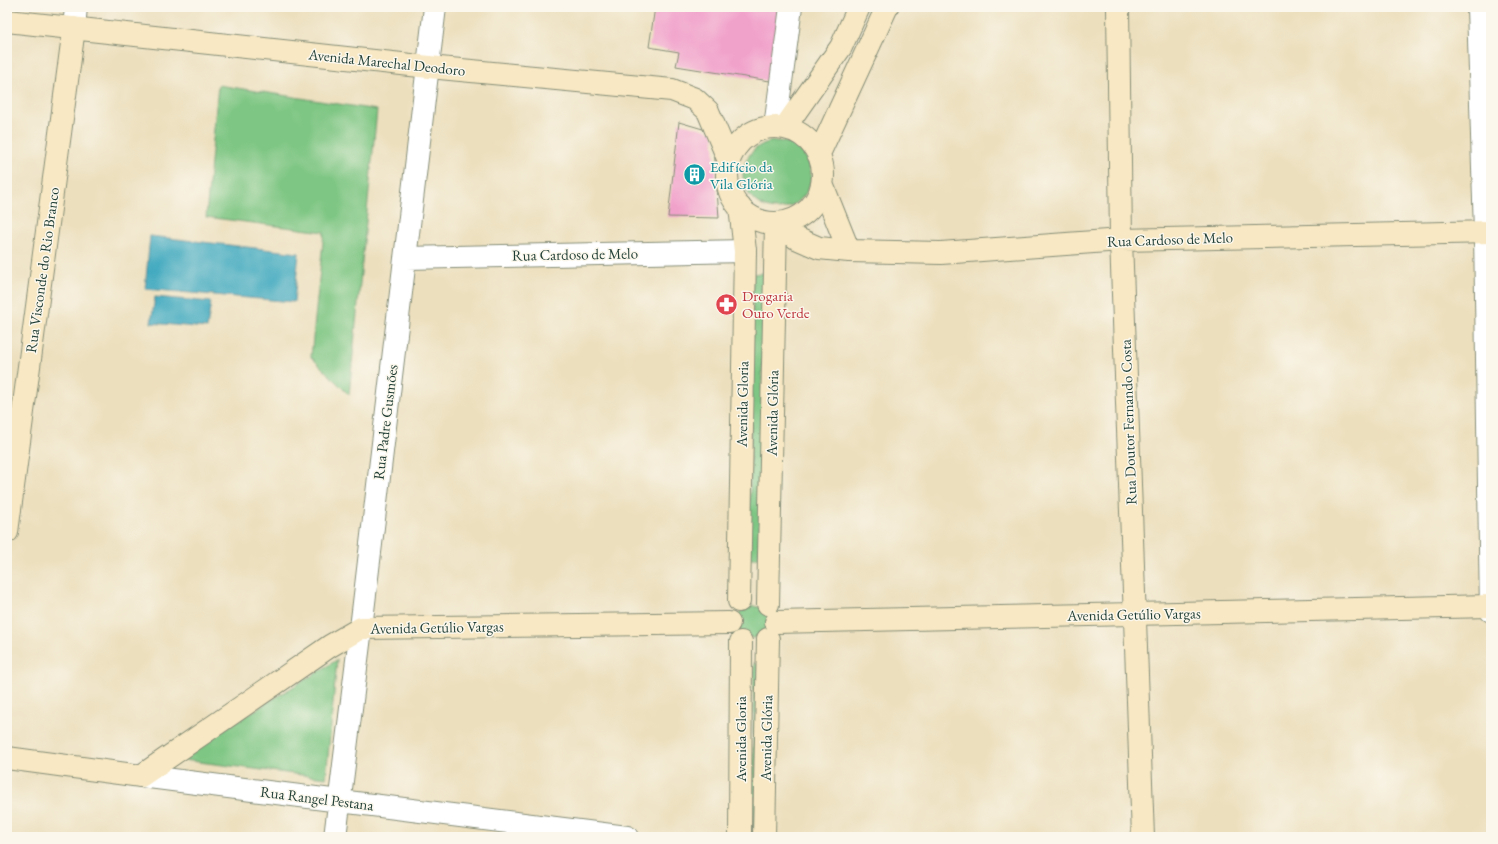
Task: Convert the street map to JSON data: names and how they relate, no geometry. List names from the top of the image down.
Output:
{
  "streets": {
    "main road": [
      "Avenida Marechal Deodoro",
      "Rua Cardoso de Melo",
      "Rua Visconde do Rio Branco",
      "Avenida Gloria",
      "Avenida Glória",
      "Rua Doutor Fernando Costa",
      "Avenida Getúlio Vargas",
      "Rua Rangel Pestana"
    ],
    "street": ["Rua Padre Gusmões"]
  },
  "crossings": [
    ["Avenida Marechal Deodoro", "Rua Cardoso de Melo"],
    ["Avenida Marechal Deodoro", "Rua Visconde do Rio Branco"],
    ["Avenida Marechal Deodoro", "Avenida Gloria"],
    ["Avenida Marechal Deodoro", "Avenida Glória"],
    ["Avenida Marechal Deodoro", "Rua Padre Gusmões"],
    ["Rua Cardoso de Melo", "Avenida Gloria"],
    ["Rua Cardoso de Melo", "Avenida Glória"],
    ["Rua Cardoso de Melo", "Rua Padre Gusmões"],
    ["Rua Cardoso de Melo", "Rua Doutor Fernando Costa"],
    ["Avenida Gloria", "Avenida Glória"],
    ["Avenida Gloria", "Avenida Getúlio Vargas"],
    ["Avenida Glória", "Avenida Getúlio Vargas"],
    ["Rua Padre Gusmões", "Avenida Getúlio Vargas"],
    ["Rua Padre Gusmões", "Rua Rangel Pestana"],
    ["Rua Doutor Fernando Costa", "Avenida Getúlio Vargas"],
    ["Avenida Getúlio Vargas", "Rua Rangel Pestana"]
  ],
  "places": {
    "building": ["Edifício da Vila Glória"],
    "pharmacy": ["Drogaria Ouro Verde"]
  }
}
